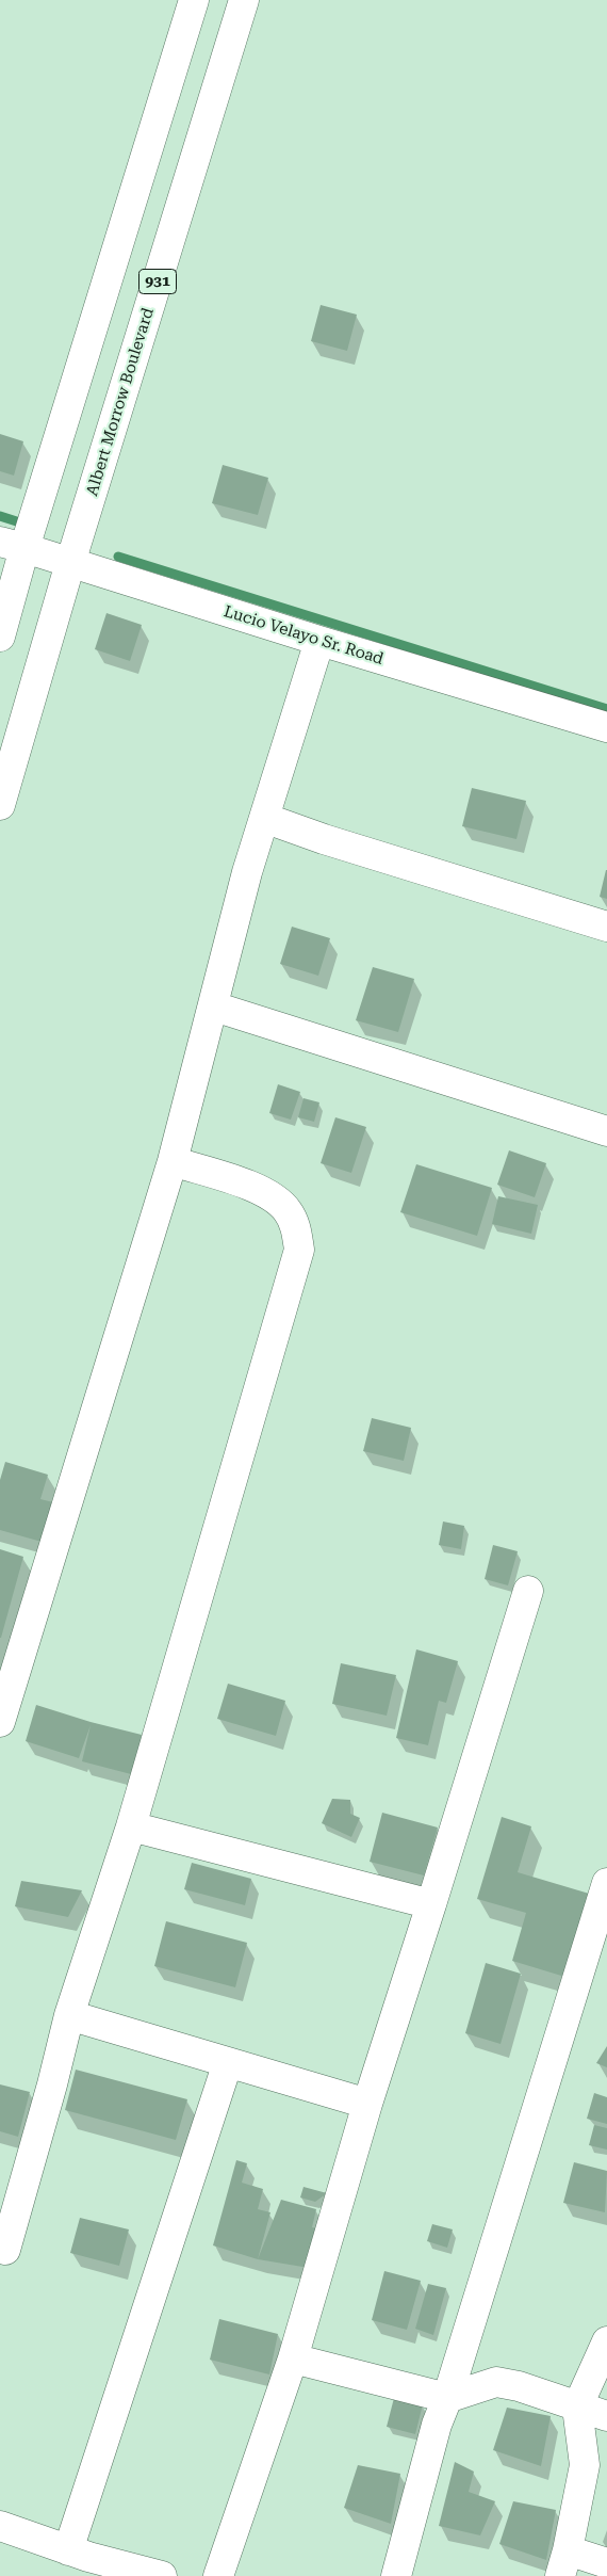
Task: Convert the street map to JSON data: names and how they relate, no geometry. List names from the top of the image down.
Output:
{
  "streets": {
    "main road": ["931", "Albert Morrow Boulevard", "Lucio Velayo Sr. Road"]
  },
  "crossings": [
    ["Albert Morrow Boulevard", "Lucio Velayo Sr. Road"]
  ]
}
